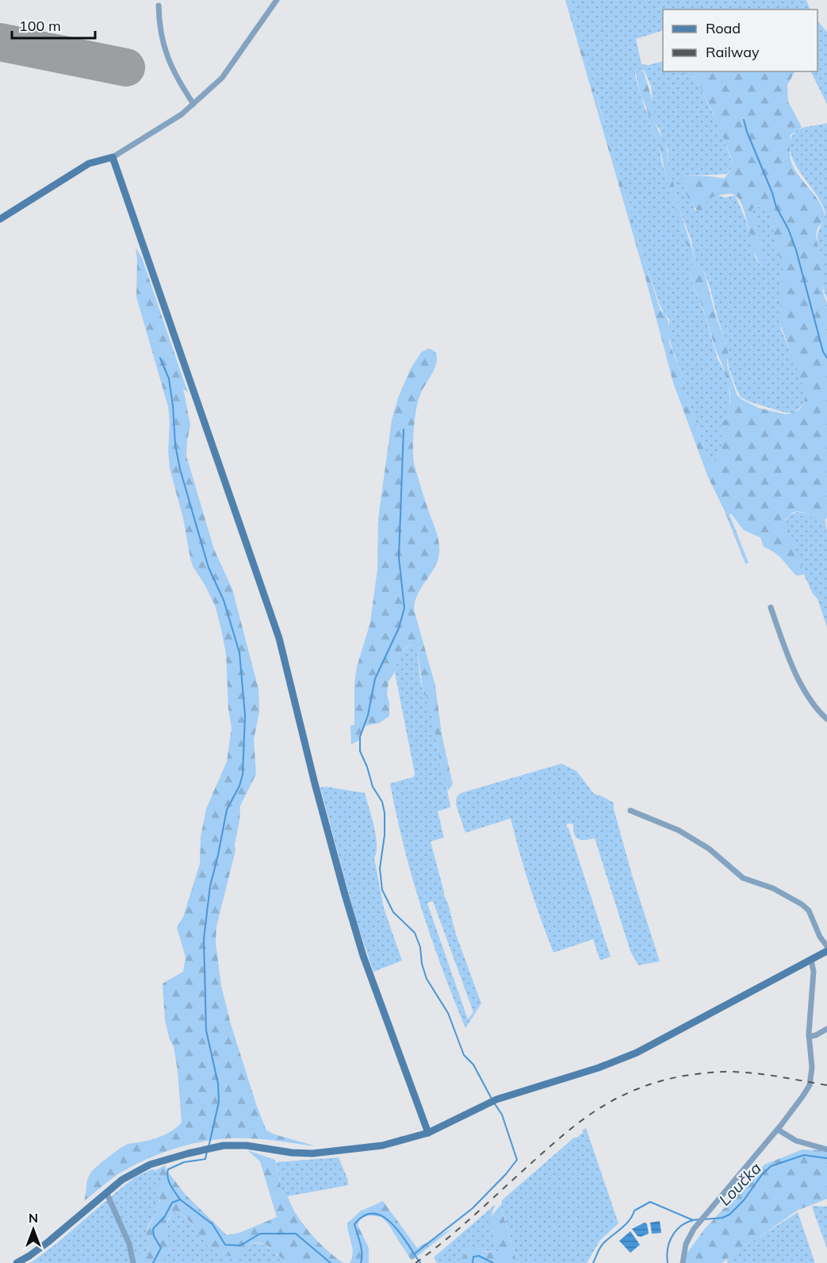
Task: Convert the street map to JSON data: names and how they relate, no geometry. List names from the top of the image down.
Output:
{
  "water": ["Loučka"],
  "legend": ["Road", "Railway"],
  "scale_bar": "100 m",
  "north": "top"
}
